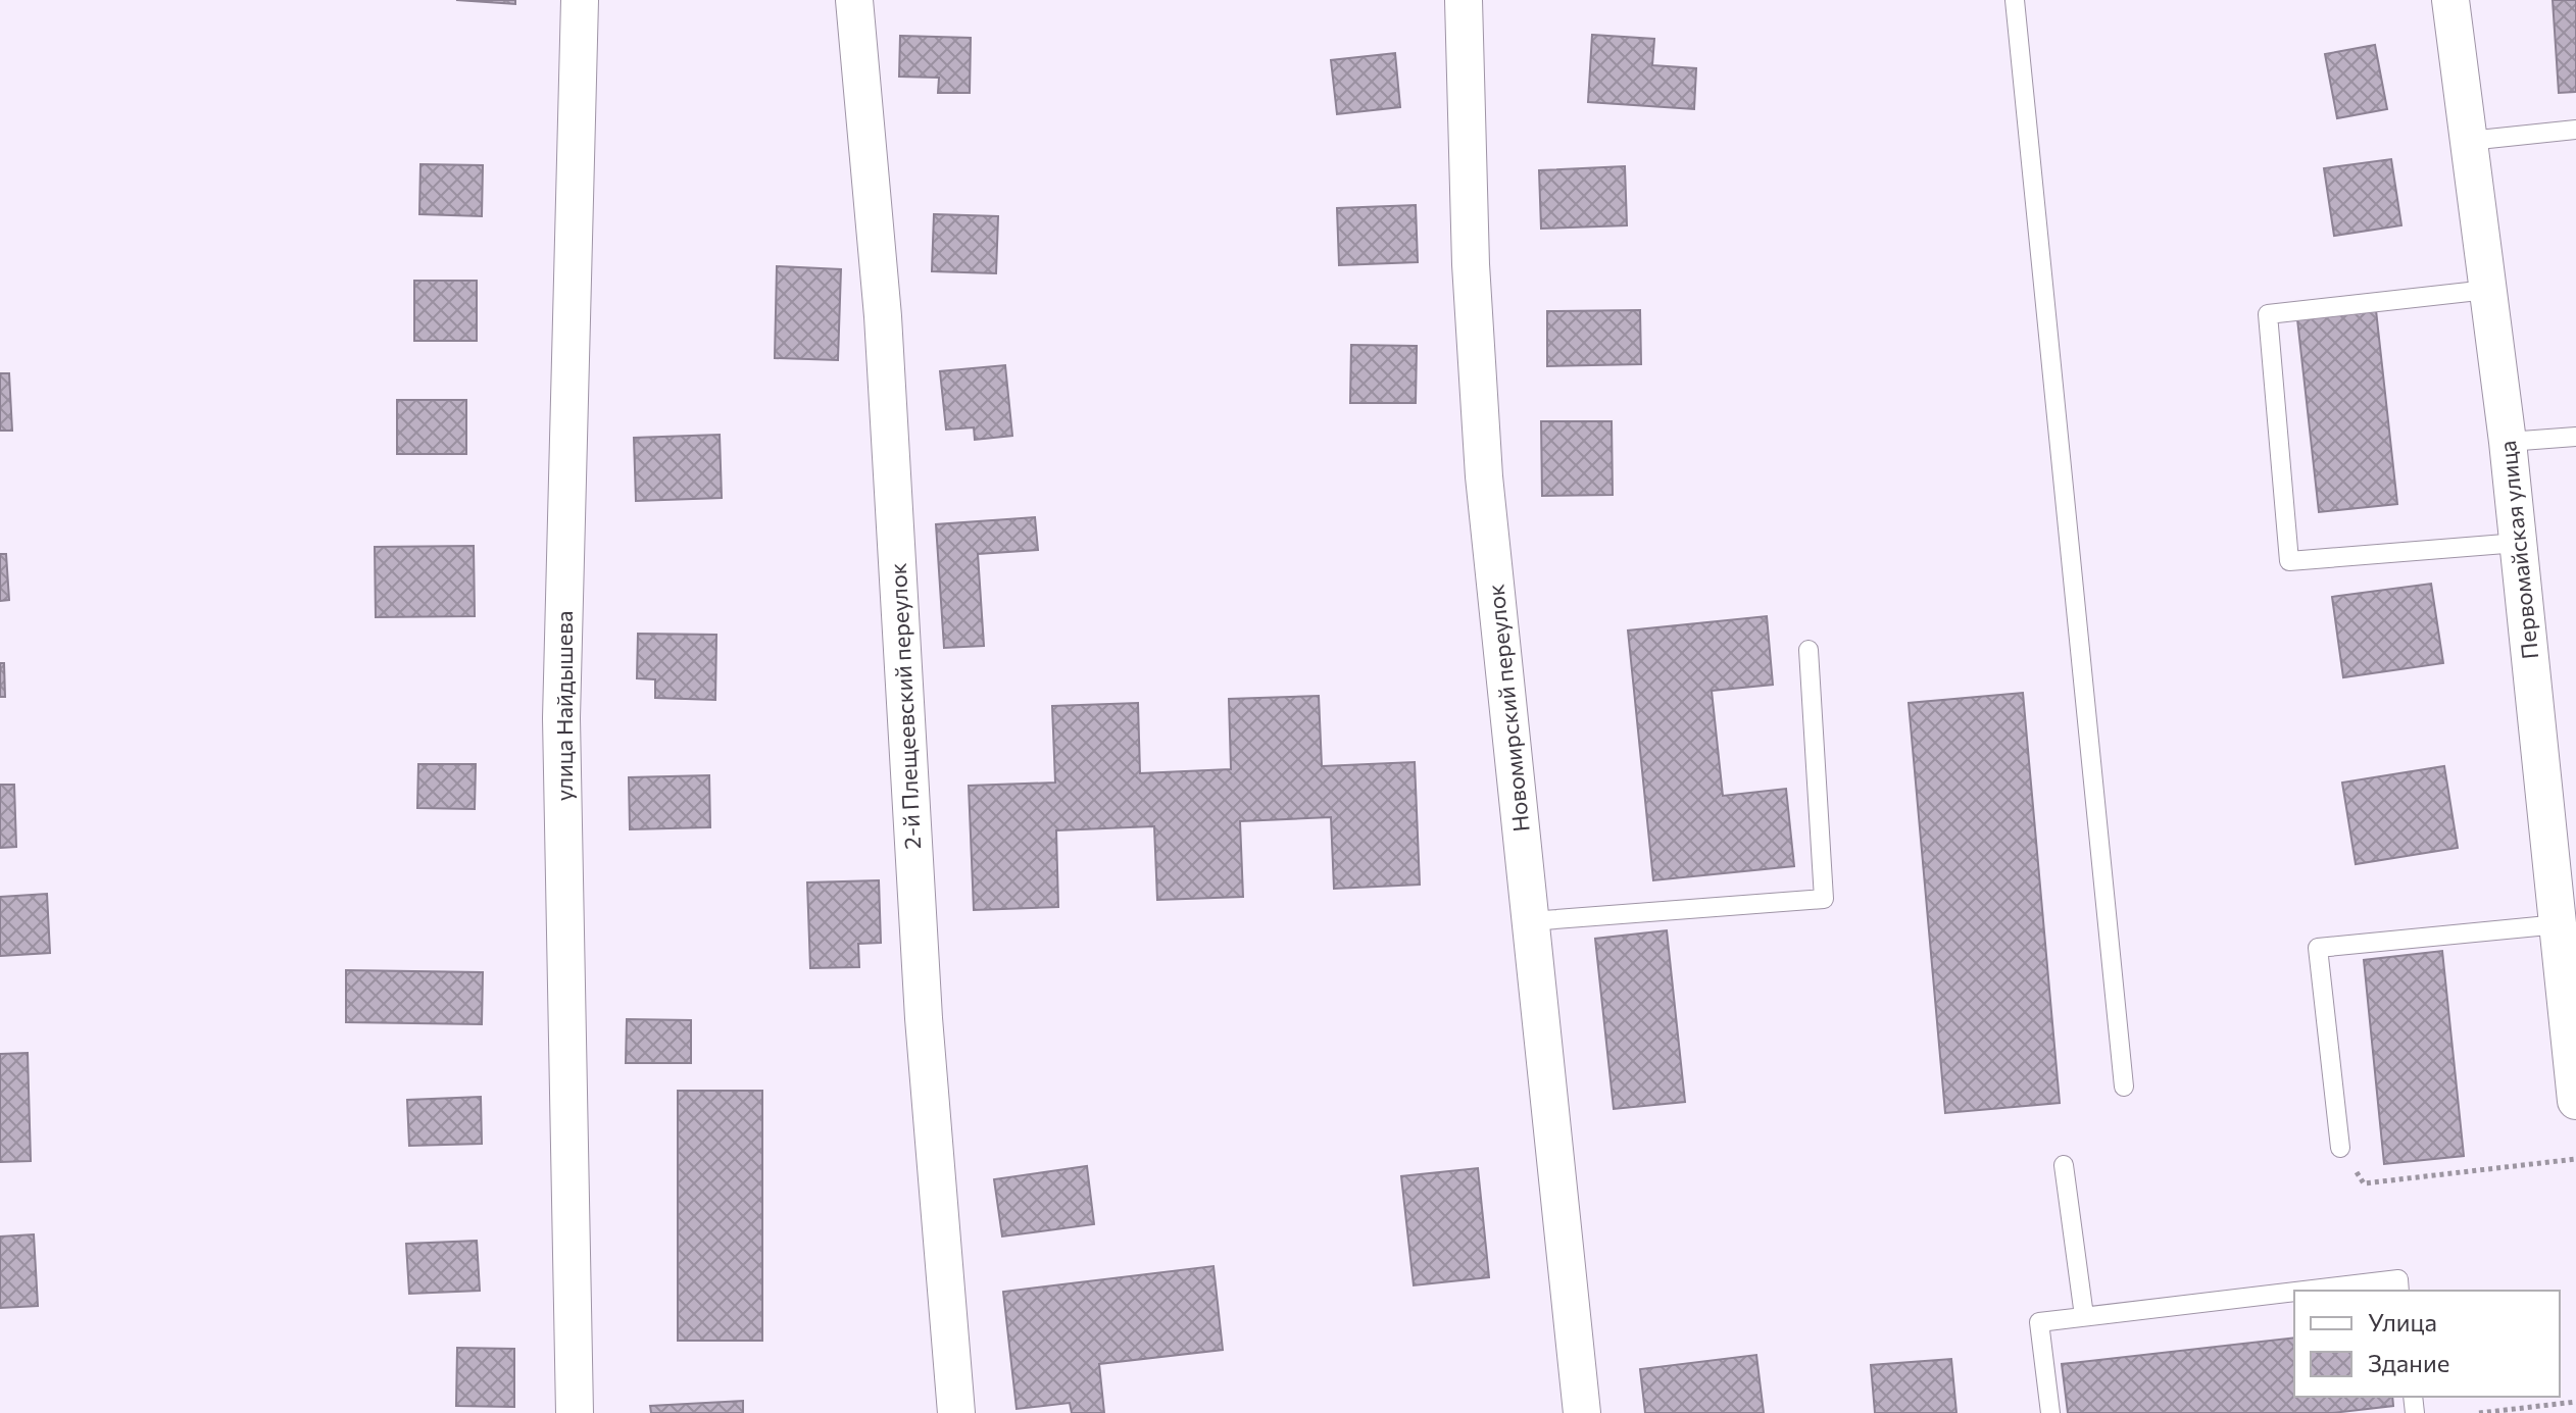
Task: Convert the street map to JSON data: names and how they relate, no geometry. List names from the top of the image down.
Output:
{
  "streets": {
    "street": [
      "Первомайская улица",
      "улица Найдышева",
      "2-й Плещеевский переулок",
      "Новомирский переулок"
    ]
  },
  "legend": ["Улица", "Здание"]
}
